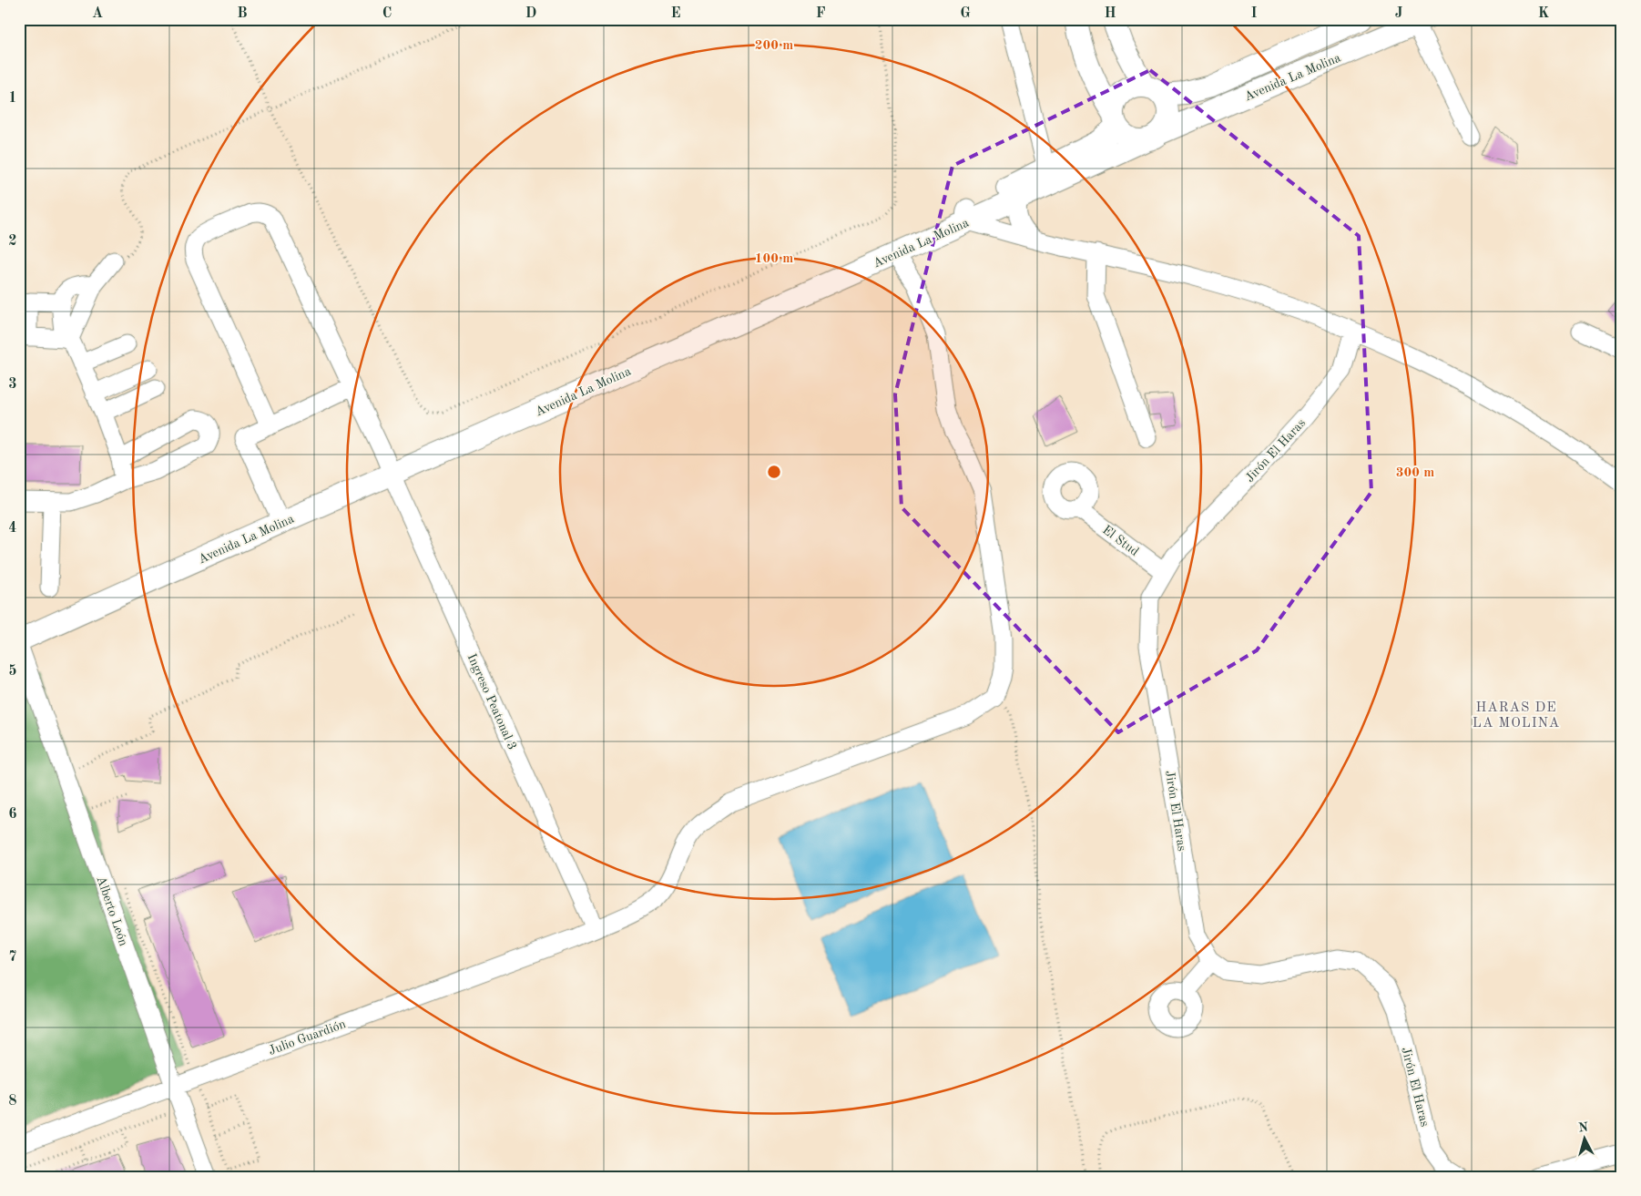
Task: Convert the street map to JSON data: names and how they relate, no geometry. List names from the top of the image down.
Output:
{
  "streets": {
    "main road": ["Avenida La Molina"],
    "street": [
      "Jirón El Haras",
      "El Stud",
      "Ingreso Peatonal 3",
      "Alberto León",
      "Julio Guardión"
    ]
  },
  "crossings": [
    ["Avenida La Molina", "Ingreso Peatonal 3"],
    ["Jirón El Haras", "El Stud"],
    ["Ingreso Peatonal 3", "Julio Guardión"],
    ["Alberto León", "Julio Guardión"]
  ],
  "districts": ["HARAS DE LA MOLINA"],
  "north": "top",
  "grid": {
    "columns": [
      "A",
      "B",
      "C",
      "D",
      "E",
      "F",
      "G",
      "H",
      "I",
      "J",
      "K"
    ],
    "rows": [
      "1",
      "2",
      "3",
      "4",
      "5",
      "6",
      "7",
      "8"
    ]
  },
  "rings": ["200 m", "100 m", "300 m"]
}
